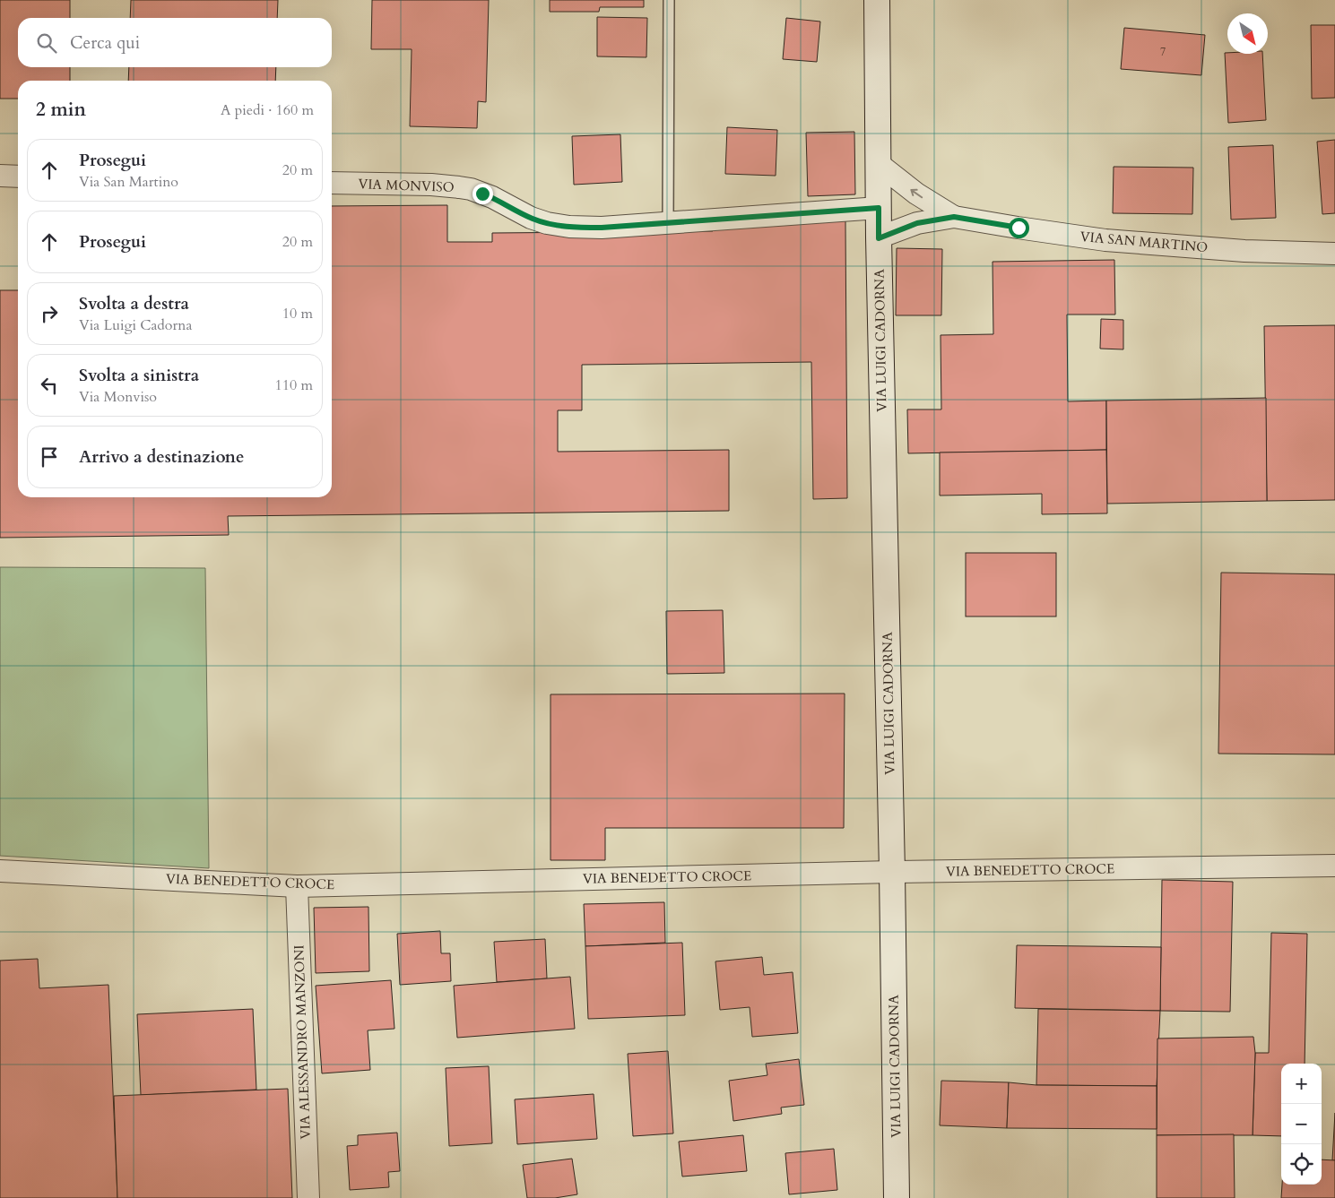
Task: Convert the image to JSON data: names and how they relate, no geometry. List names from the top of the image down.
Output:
{
  "streets": {
    "street": [
      "VIA MONVISO",
      "VIA SAN MARTINO",
      "VIA LUIGI CADORNA",
      "VIA BENEDETTO CROCE",
      "VIA ALESSANDRO MANZONI"
    ]
  },
  "crossings": [
    ["VIA MONVISO", "VIA LUIGI CADORNA"],
    ["VIA LUIGI CADORNA", "VIA BENEDETTO CROCE"],
    ["VIA BENEDETTO CROCE", "VIA ALESSANDRO MANZONI"]
  ],
  "house_numbers": ["7"],
  "north": "bottom right",
  "page": {
    "search": "Cerca qui",
    "heading": ["2 min", "A piedi · 160 m"],
    "list": [
      ["Prosegui", "Via San Martino", "20 m"],
      ["Prosegui", "20 m"],
      ["Svolta a destra", "Via Luigi Cadorna", "10 m"],
      ["Svolta a sinistra", "Via Monviso", "110 m"],
      "Arrivo a destinazione"
    ],
    "map_buttons": ["+", "−"]
  }
}
